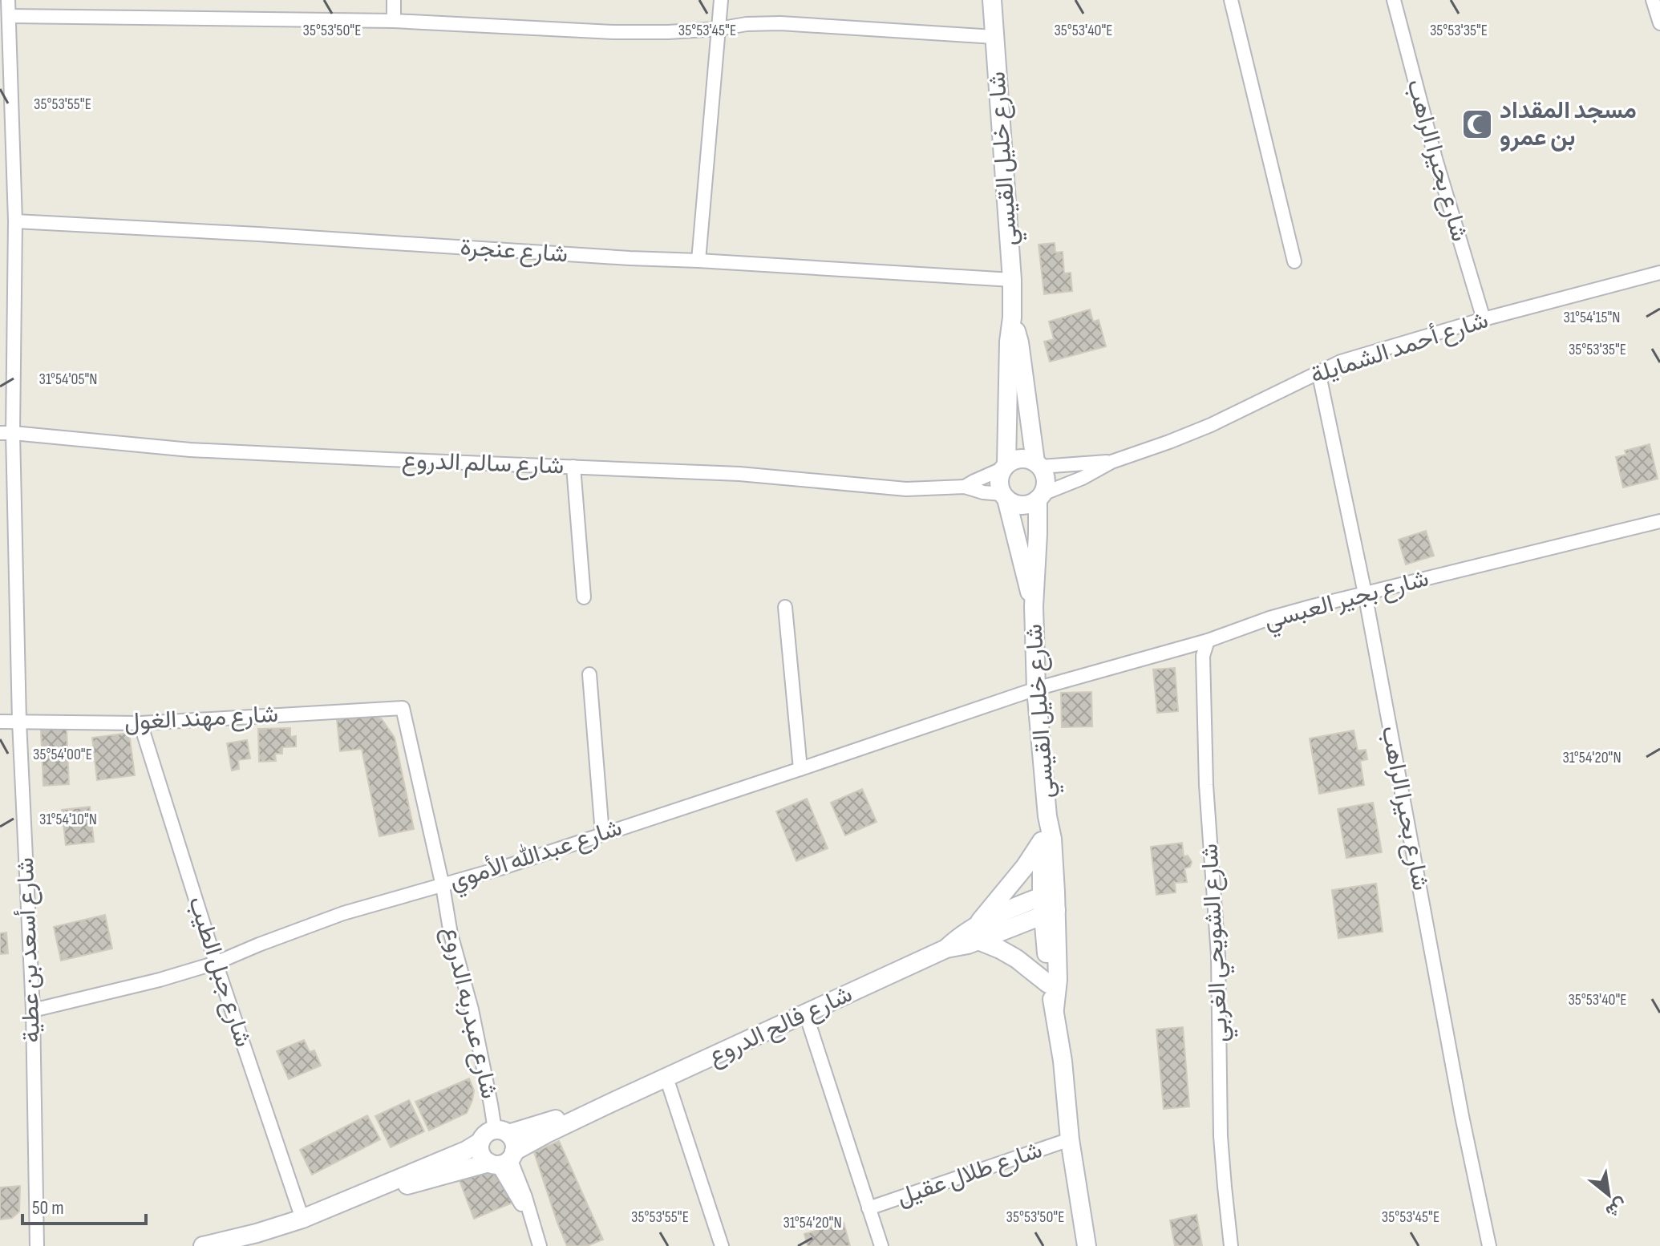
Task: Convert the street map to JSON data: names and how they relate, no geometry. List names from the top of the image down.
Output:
{
  "streets": {
    "street": [
      "شارع خليل القيسي",
      "شارع بحيرا الراهب",
      "شارع عنجرة",
      "شارع أحمد الشمايلة",
      "شارع سالم الدروع",
      "شارع بجير العبسي",
      "شارع مهند الغول",
      "شارع عبدالله الأموي",
      "شارع الشويحي الغربي",
      "شارع أسعد بن عطية",
      "شارع جبل الطيب",
      "شارع عبدربه الدروع",
      "شارع فالح الدروع",
      "شارع طلال عقيل"
    ]
  },
  "crossings": [
    ["شارع خليل القيسي", "شارع عنجرة"],
    ["شارع خليل القيسي", "شارع أحمد الشمايلة"],
    ["شارع خليل القيسي", "شارع سالم الدروع"],
    ["شارع خليل القيسي", "شارع بجير العبسي"],
    ["شارع خليل القيسي", "شارع عبدالله الأموي"],
    ["شارع خليل القيسي", "شارع فالح الدروع"],
    ["شارع خليل القيسي", "شارع طلال عقيل"],
    ["شارع بحيرا الراهب", "شارع أحمد الشمايلة"],
    ["شارع بحيرا الراهب", "شارع بجير العبسي"],
    ["شارع عنجرة", "شارع أسعد بن عطية"],
    ["شارع أحمد الشمايلة", "شارع سالم الدروع"],
    ["شارع سالم الدروع", "شارع أسعد بن عطية"],
    ["شارع بجير العبسي", "شارع عبدالله الأموي"],
    ["شارع بجير العبسي", "شارع الشويحي الغربي"],
    ["شارع مهند الغول", "شارع أسعد بن عطية"],
    ["شارع مهند الغول", "شارع جبل الطيب"],
    ["شارع مهند الغول", "شارع عبدربه الدروع"],
    ["شارع عبدالله الأموي", "شارع أسعد بن عطية"],
    ["شارع عبدالله الأموي", "شارع جبل الطيب"],
    ["شارع عبدالله الأموي", "شارع عبدربه الدروع"],
    ["شارع جبل الطيب", "شارع فالح الدروع"],
    ["شارع عبدربه الدروع", "شارع فالح الدروع"]
  ],
  "places": {
    "mosque": ["مسجد المقداد بن عمرو"]
  },
  "scale_bar": "50 m",
  "north": "bottom right",
  "coordinates": [
    "35°53'50\"E",
    "35°53'45\"E",
    "35°53'40\"E",
    "35°53'35\"E",
    "35°53'55\"E",
    "31°54'15\"N",
    "31°54'05\"N",
    "35°54'00\"E",
    "31°54'20\"N",
    "31°54'10\"N"
  ]
}
